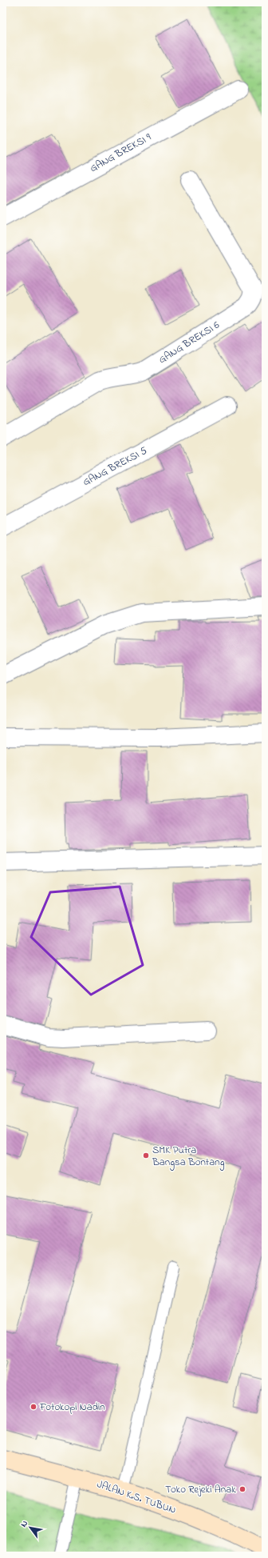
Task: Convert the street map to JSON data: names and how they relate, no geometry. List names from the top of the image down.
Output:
{
  "streets": {
    "street": [
      "GANG BREKSI 9",
      "GANG BREKSI 6",
      "GANG BREKSI 5",
      "JALAN K.S. TUBUN"
    ]
  },
  "places": ["SMK Putra Bangsa Bontang", "Fotokopi Nadin", "Toko Rejeki Anak"],
  "north": "top left"
}
